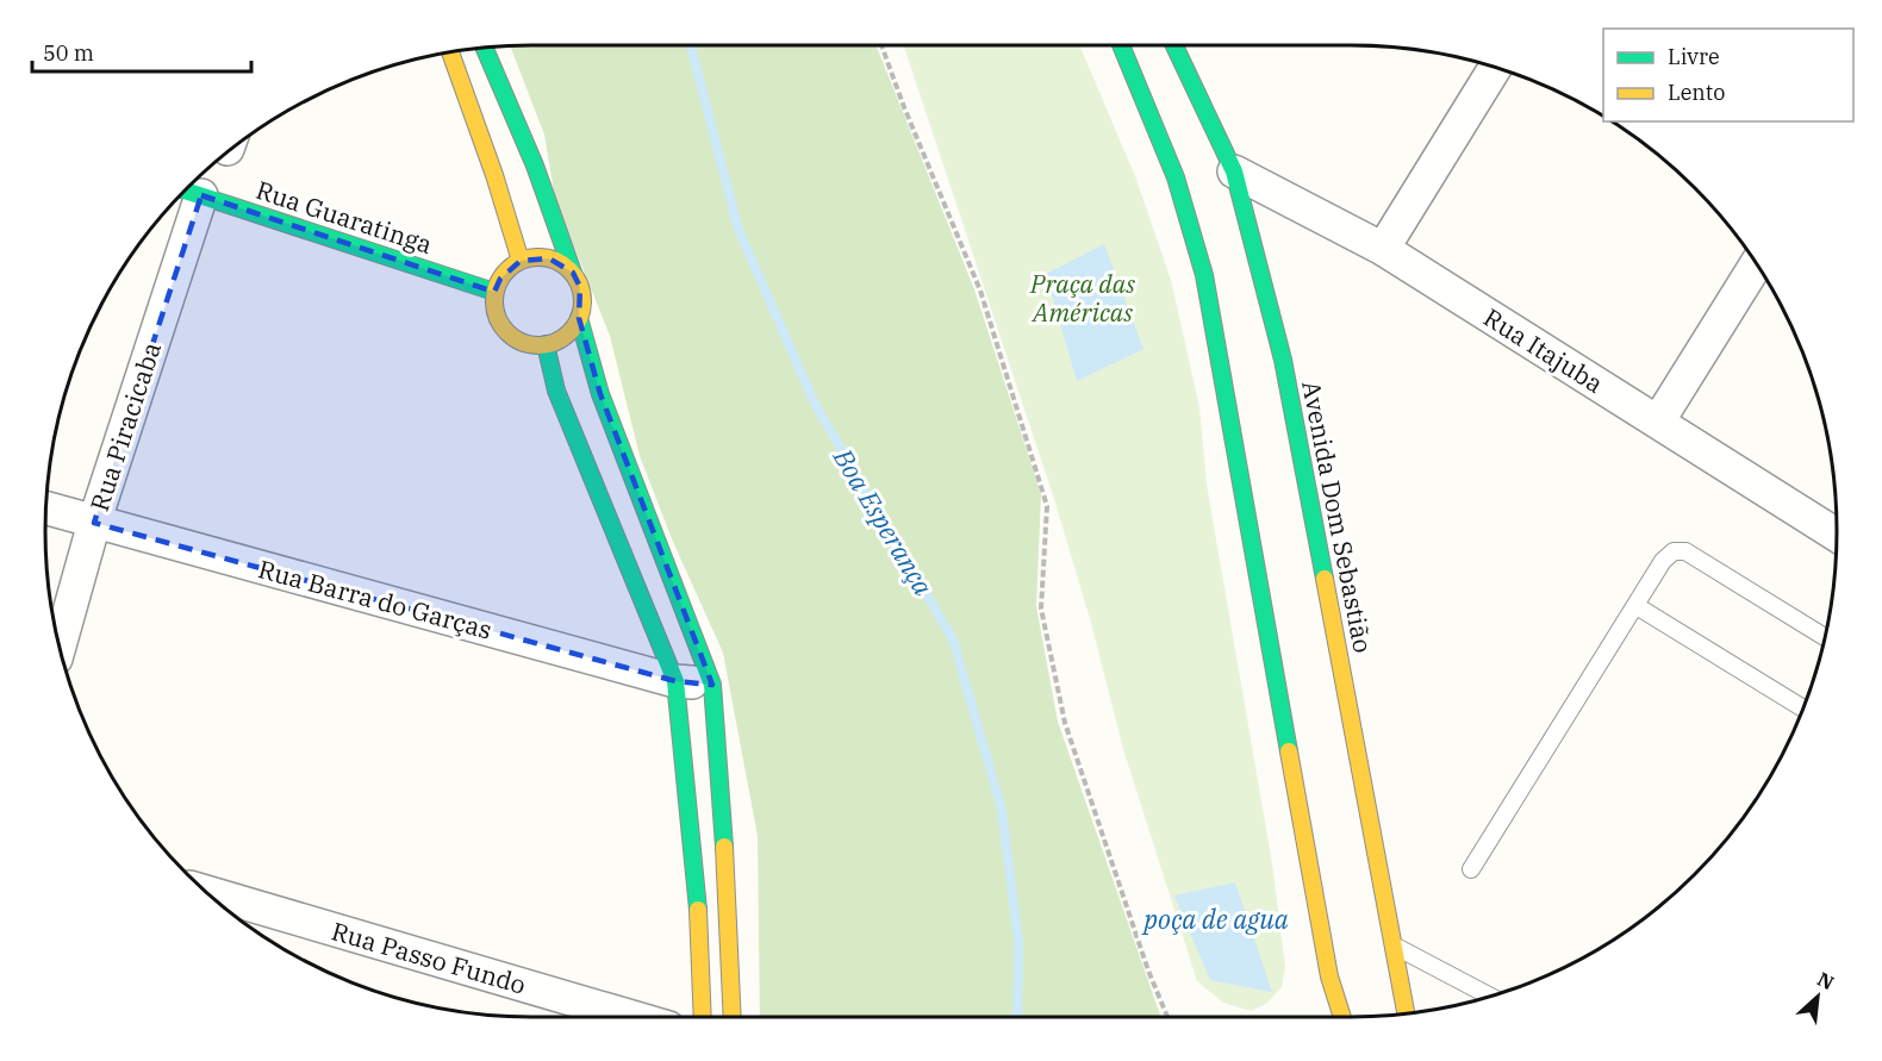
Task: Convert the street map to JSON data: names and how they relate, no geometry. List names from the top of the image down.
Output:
{
  "streets": {
    "street": [
      "Rua Guaratinga",
      "Rua Itajuba",
      "Rua Piracicaba",
      "Avenida Dom Sebastião",
      "Rua Barra do Garças",
      "Rua Passo Fundo"
    ]
  },
  "crossings": [
    ["Rua Guaratinga", "Rua Piracicaba"],
    ["Rua Itajuba", "Avenida Dom Sebastião"],
    ["Rua Piracicaba", "Rua Barra do Garças"]
  ],
  "water": ["Boa Esperança", "poça de agua"],
  "parks": ["Praça das Américas"],
  "legend": ["Livre", "Lento"],
  "scale_bar": "50 m",
  "north": "top right"
}
